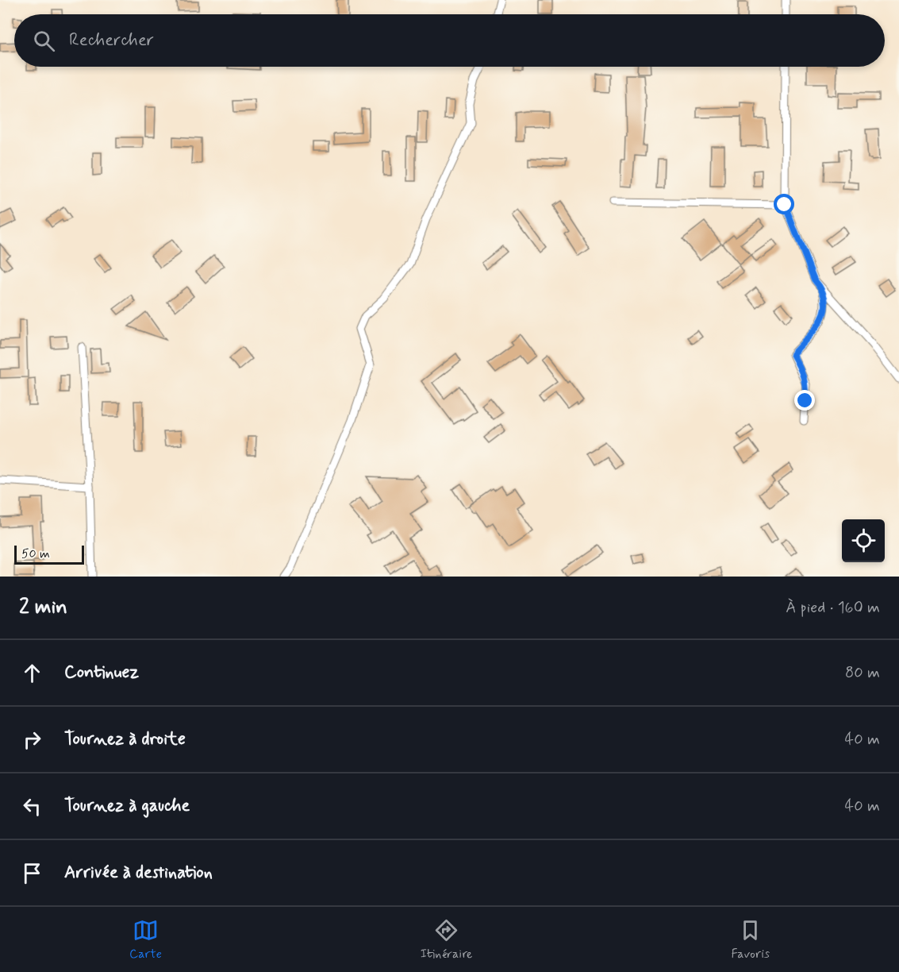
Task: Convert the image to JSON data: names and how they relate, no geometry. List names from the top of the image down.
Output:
{
  "scale_bar": "50 m",
  "page": {
    "search": "Rechercher",
    "scale": "50 m",
    "heading": ["2 min", "À pied · 160 m"],
    "list": [
      ["Continuez", "80 m"],
      ["Tournez à droite", "40 m"],
      ["Tournez à gauche", "40 m"],
      "Arrivée à destination"
    ],
    "nav": ["Carte", "Itinéraire", "Favoris"]
  }
}
